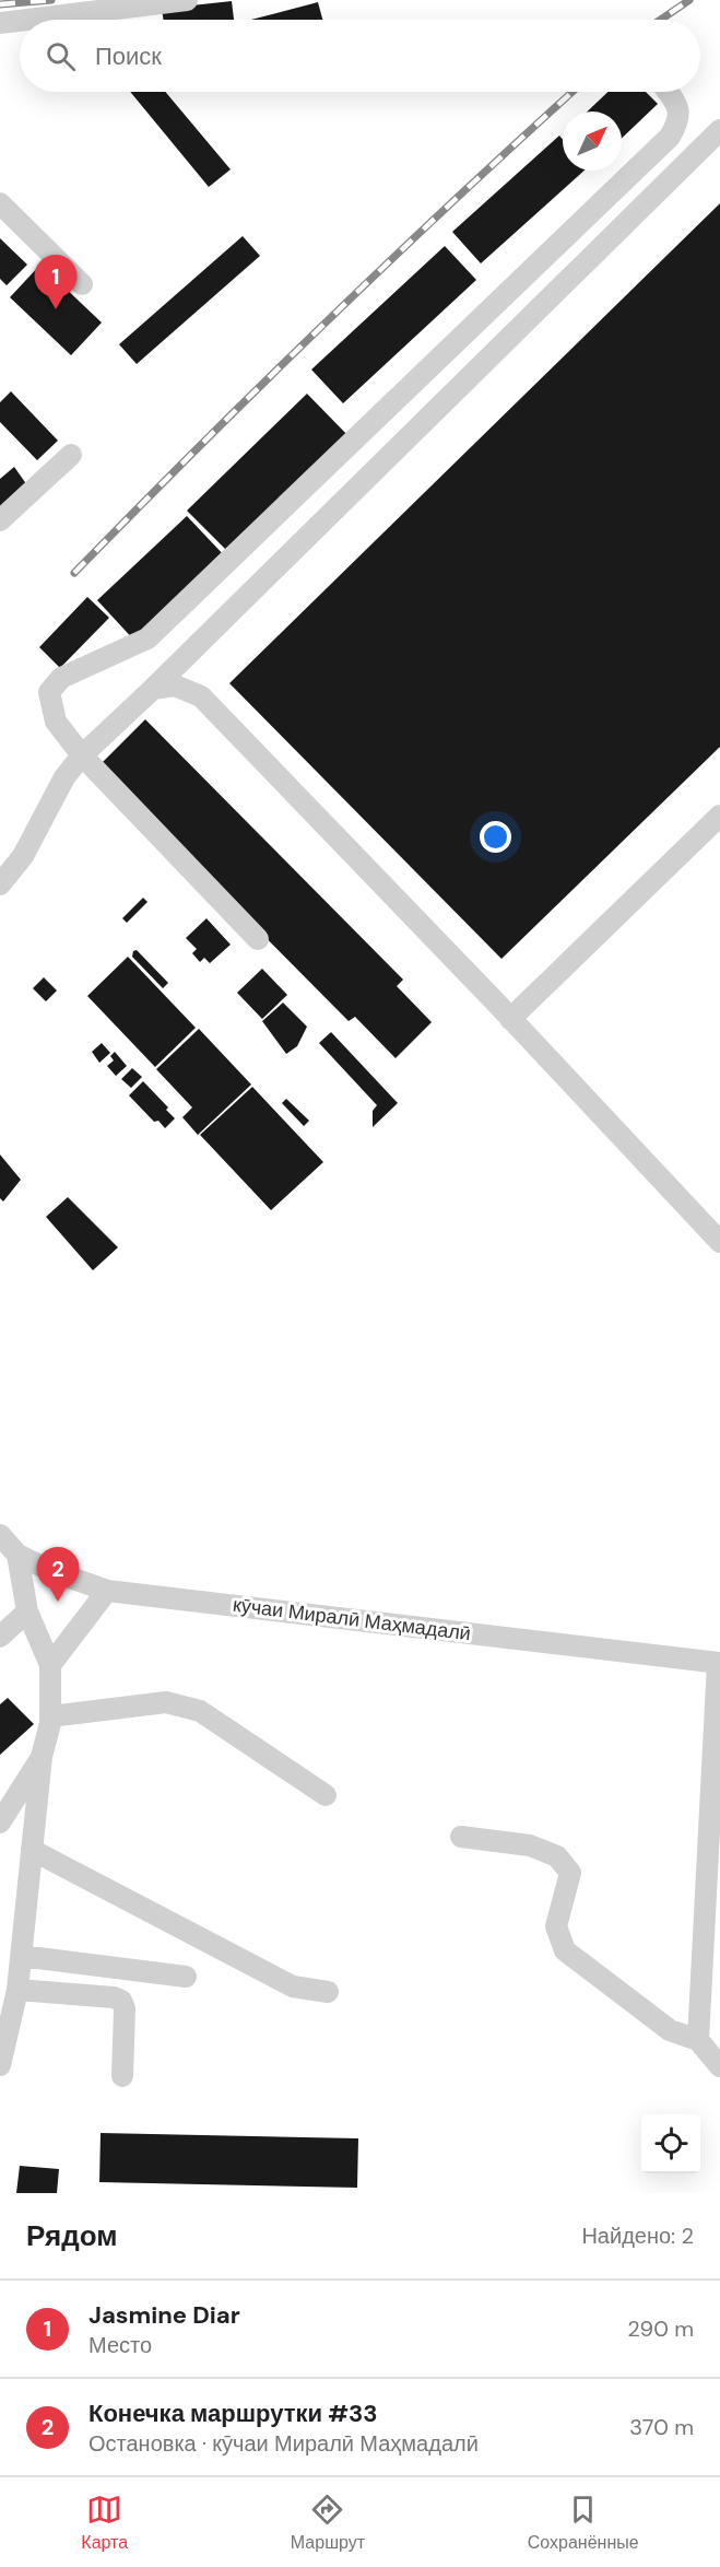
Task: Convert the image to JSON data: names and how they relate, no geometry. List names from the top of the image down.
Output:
{
  "streets": {
    "street": ["кӯчаи Миралӣ Маҳмадалӣ"]
  },
  "north": "top right",
  "page": {
    "search": "Поиск",
    "pins": ["1", "2"],
    "heading": ["Рядом", "Найдено: 2"],
    "list": [
      {
        "mark": "1",
        "name": "Jasmine Diar",
        "note": "Место",
        "value": "290 m"
      },
      {
        "mark": "2",
        "name": "Конечка маршрутки #33",
        "note": "Остановка · кӯчаи Миралӣ Маҳмадалӣ",
        "value": "370 m"
      }
    ],
    "nav": ["Карта", "Маршрут", "Сохранённые"]
  }
}
